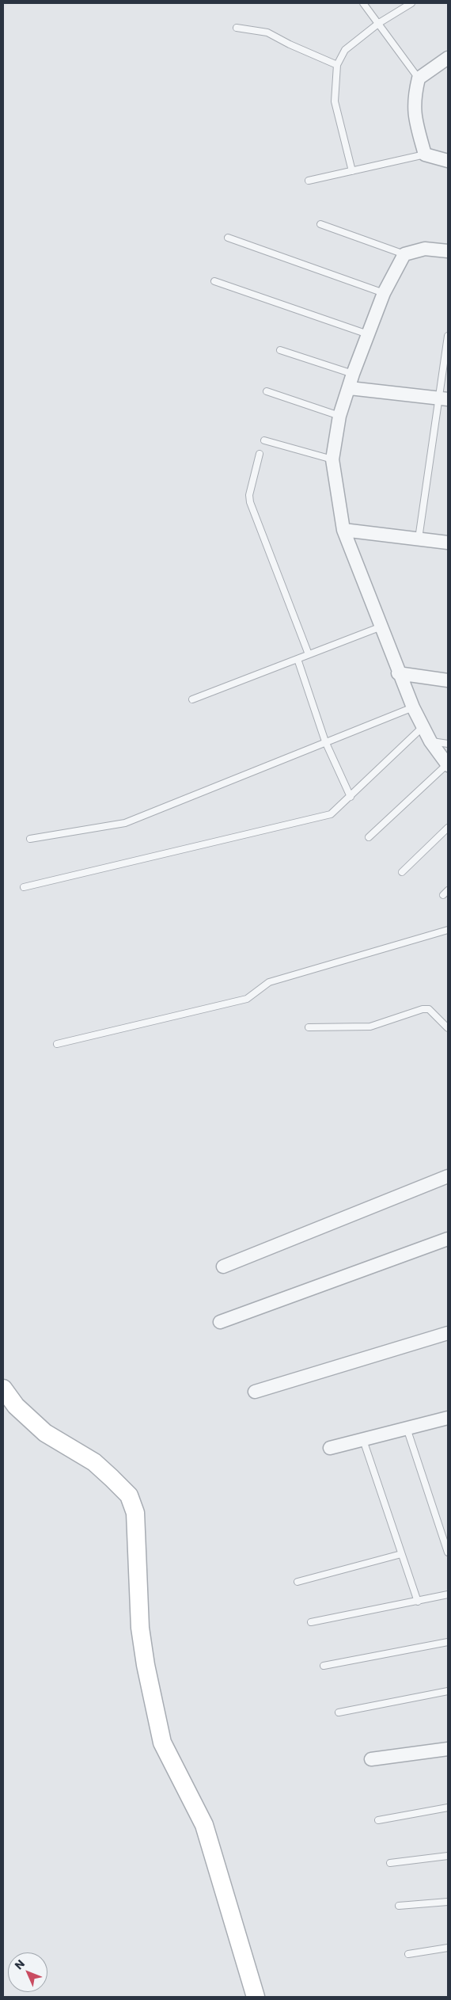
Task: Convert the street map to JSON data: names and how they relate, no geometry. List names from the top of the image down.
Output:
{
  "north": "top left"
}
